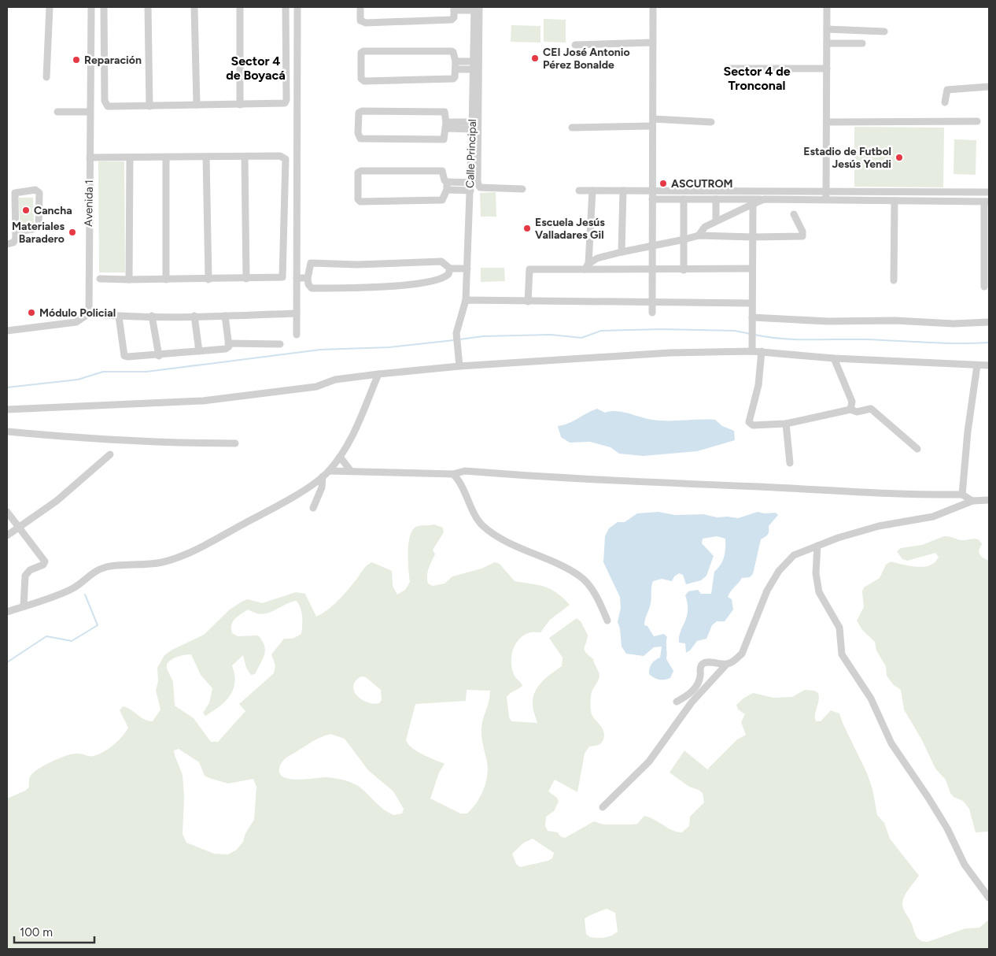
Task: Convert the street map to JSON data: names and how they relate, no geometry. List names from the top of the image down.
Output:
{
  "streets": {
    "street": ["Calle Principal", "Avenida 1"]
  },
  "districts": ["Sector 4 de Boyacá", "Sector 4 de Tronconal"],
  "places": [
    "CEI José Antonio Pérez Bonalde",
    "Reparación",
    "Estadio de Futbol Jesús Yendi",
    "ASCUTROM",
    "Cancha",
    "Escuela Jesús Valladares Gil",
    "Materiales Baradero",
    "Módulo Policial"
  ],
  "scale_bar": "100 m"
}
